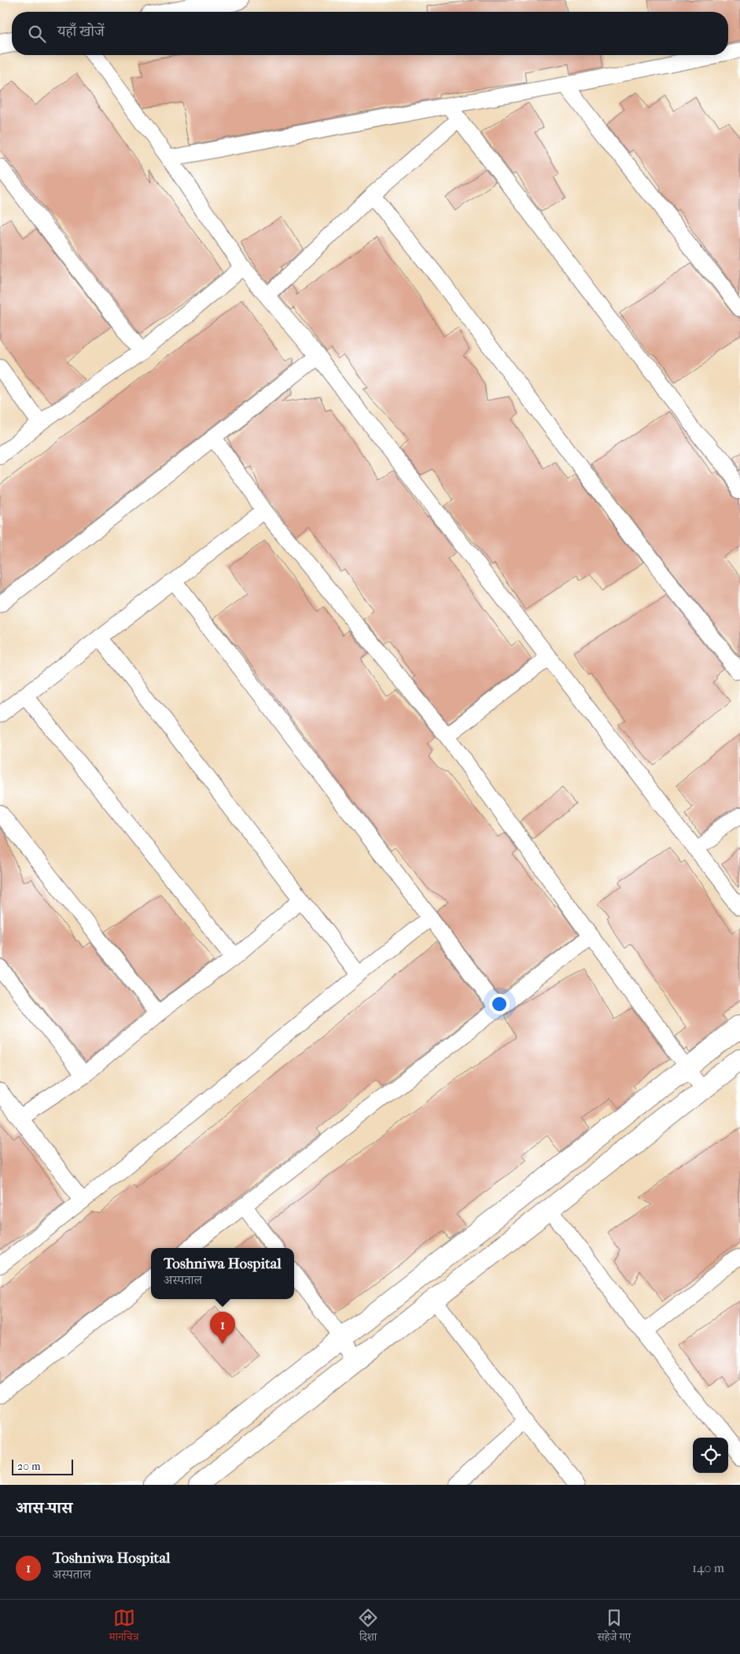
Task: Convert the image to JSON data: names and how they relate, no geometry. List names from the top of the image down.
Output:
{
  "scale_bar": "20 m",
  "page": {
    "search": "यहाँ खोजें",
    "popup": ["Toshniwa Hospital", "अस्पताल"],
    "pins": "1",
    "scale": "20 m",
    "heading": "आस-पास",
    "list": [
      {
        "mark": "1",
        "name": "Toshniwa Hospital",
        "note": "अस्पताल",
        "value": "140 m"
      }
    ],
    "nav": ["मानचित्र", "दिशा", "सहेजे गए"]
  }
}
